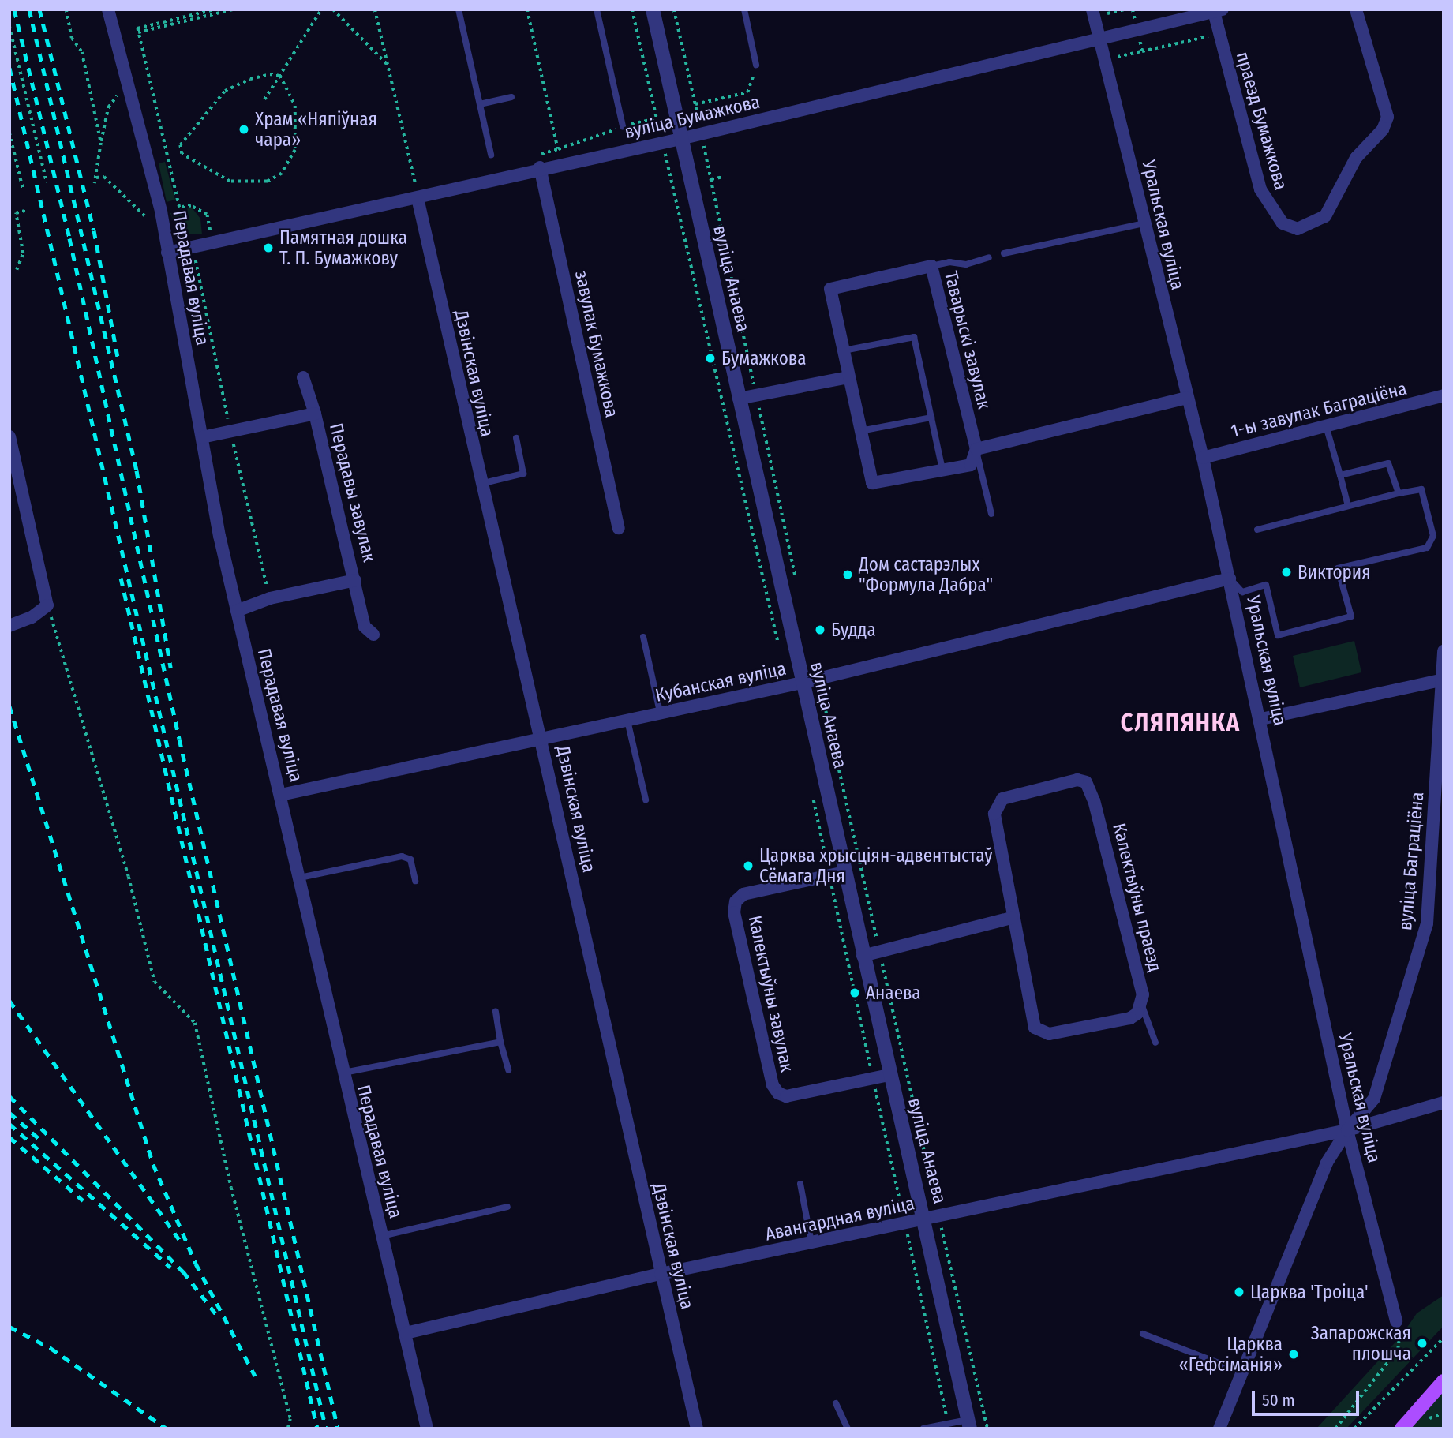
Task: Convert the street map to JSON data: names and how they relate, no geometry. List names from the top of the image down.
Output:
{
  "streets": {
    "street": [
      "вуліца Бумажкова",
      "праезд Бумажкова",
      "Уральская вуліца",
      "Перадавая вуліца",
      "вуліца Анаева",
      "Таварыскі завулак",
      "завулак Бумажкова",
      "Дзвінская вуліца",
      "1-ы завулак Баграціёна",
      "Перадавы завулак",
      "Кубанская вуліца",
      "вуліца Баграціёна",
      "Калектыўны праезд",
      "Калектыўны завулак",
      "Авангардная вуліца"
    ]
  },
  "crossings": [
    ["вуліца Бумажкова", "праезд Бумажкова"],
    ["вуліца Бумажкова", "Уральская вуліца"],
    ["вуліца Бумажкова", "Перадавая вуліца"],
    ["вуліца Бумажкова", "вуліца Анаева"],
    ["вуліца Бумажкова", "завулак Бумажкова"],
    ["вуліца Бумажкова", "Дзвінская вуліца"],
    ["Уральская вуліца", "1-ы завулак Баграціёна"],
    ["Уральская вуліца", "Кубанская вуліца"],
    ["Уральская вуліца", "вуліца Баграціёна"],
    ["Уральская вуліца", "Авангардная вуліца"],
    ["Перадавая вуліца", "Перадавы завулак"],
    ["Перадавая вуліца", "Кубанская вуліца"],
    ["Перадавая вуліца", "Авангардная вуліца"],
    ["вуліца Анаева", "Кубанская вуліца"],
    ["вуліца Анаева", "Калектыўны завулак"],
    ["вуліца Анаева", "Авангардная вуліца"],
    ["Дзвінская вуліца", "Кубанская вуліца"],
    ["Дзвінская вуліца", "Авангардная вуліца"],
    ["вуліца Баграціёна", "Авангардная вуліца"]
  ],
  "districts": ["СЛЯПЯНКА"],
  "places": [
    "Храм «Няпіўная чара»",
    "Памятная дошка Т. П. Бумажкову",
    "Бумажкова",
    "Виктория",
    "Дом састарэлых \"Формула Дабра\"",
    "Будда",
    "Царква хрысціян-адвентыстаў Сёмага Дня",
    "Анаева",
    "Царква 'Троіца'",
    "Запарожская плошча",
    "Царква «Гефсіманія»"
  ],
  "scale_bar": "50 m"
}
